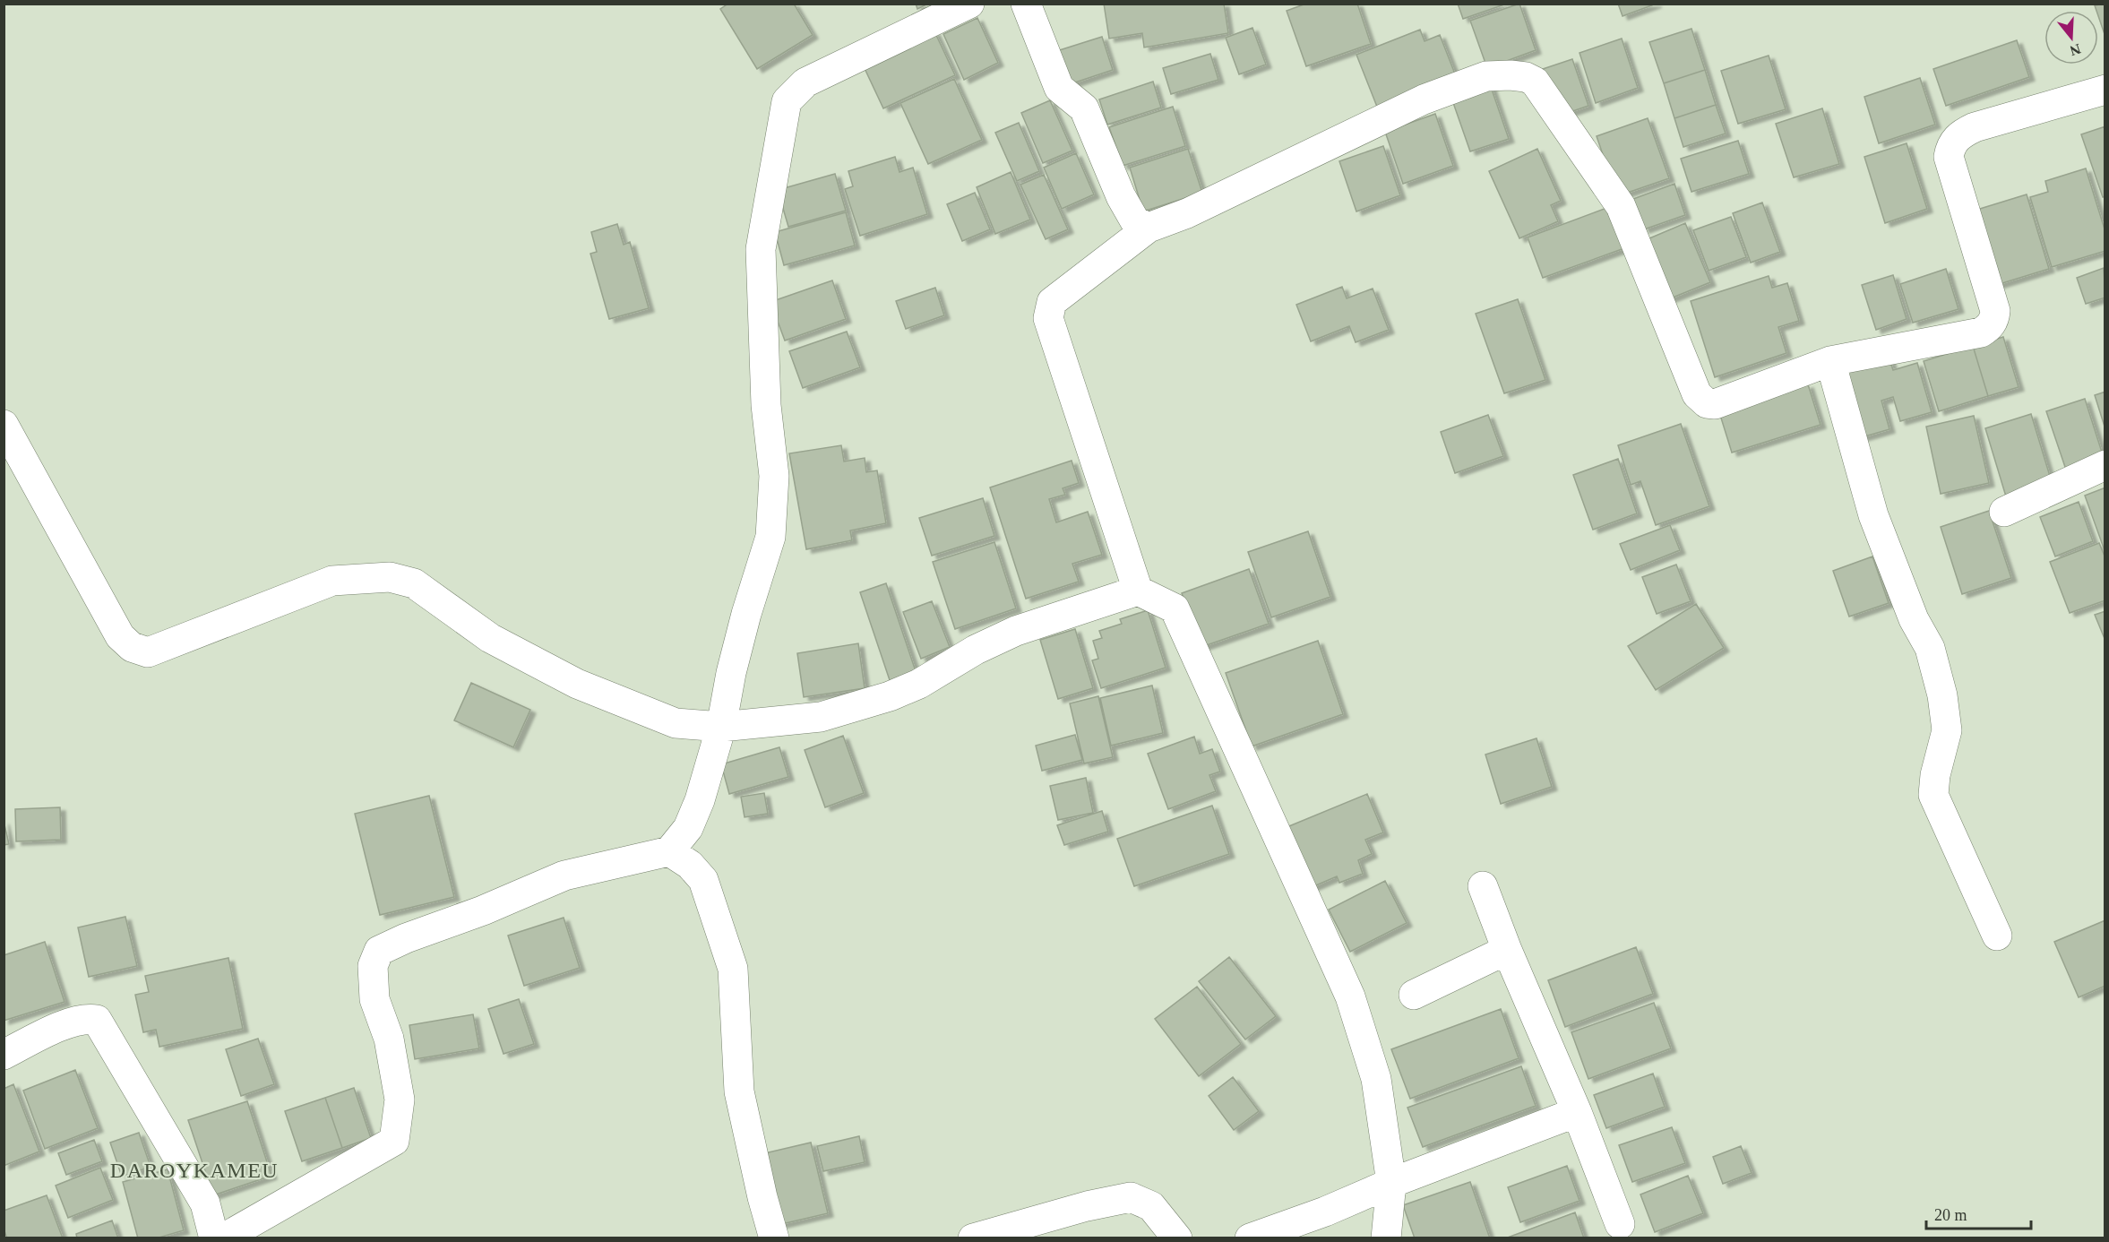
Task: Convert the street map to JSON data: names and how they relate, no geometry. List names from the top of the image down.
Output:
{
  "districts": ["DAROYKAMEU"],
  "scale_bar": "20 m",
  "north": "bottom"
}
